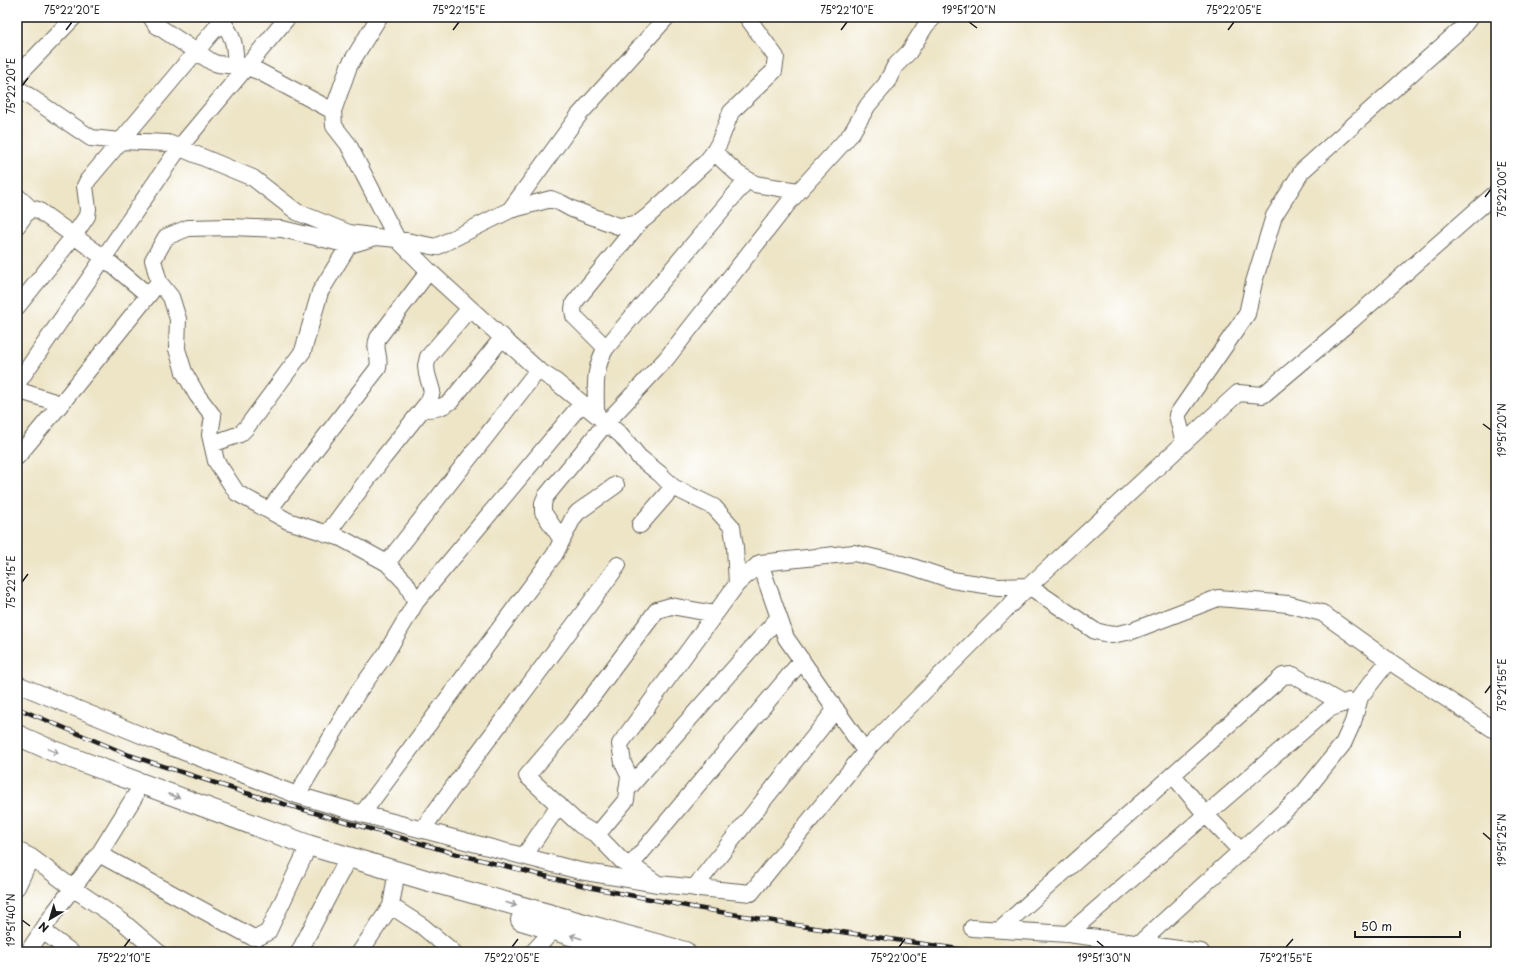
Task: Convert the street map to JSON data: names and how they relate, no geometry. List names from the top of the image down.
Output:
{
  "scale_bar": "50 m",
  "north": "bottom left",
  "coordinates": [
    "75°22'20\"E",
    "75°22'15\"E",
    "75°22'10\"E",
    "19°51'20\"N",
    "75°22'05\"E",
    "75°22'00\"E",
    "75°21'55\"E",
    "19°51'25\"N",
    "19°51'40\"N",
    "19°51'30\"N"
  ]
}
